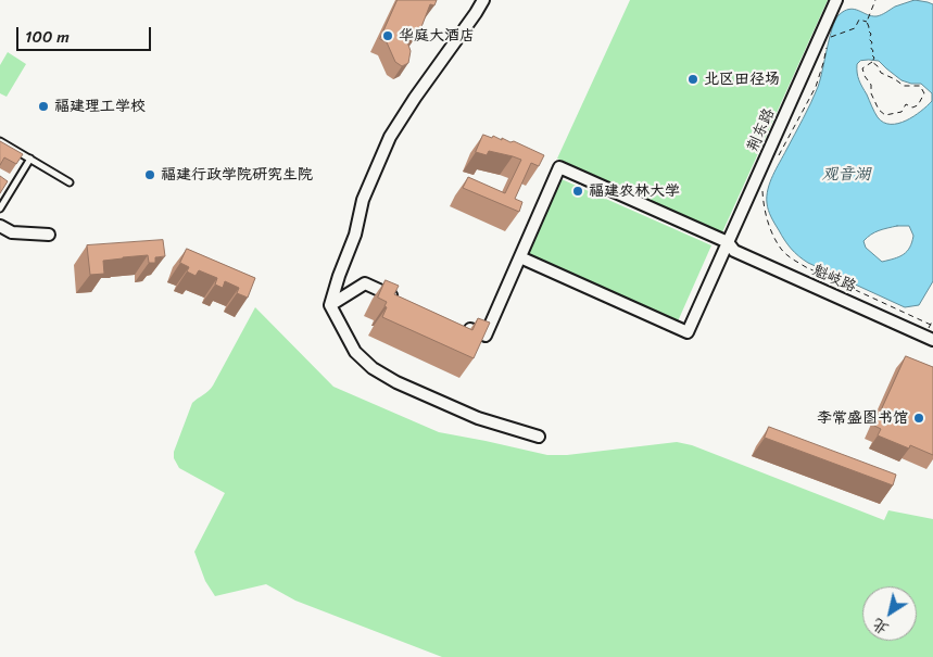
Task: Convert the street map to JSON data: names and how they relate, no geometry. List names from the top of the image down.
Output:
{
  "streets": {
    "street": ["荆东路", "魁岐路"]
  },
  "crossings": [
    ["荆东路", "魁岐路"]
  ],
  "water": ["观音湖"],
  "places": [
    "华庭大酒店",
    "北区田径场",
    "福建理工学校",
    "福建行政学院研究生院",
    "福建农林大学",
    "李常盛图书馆"
  ],
  "scale_bar": "100 m",
  "north": "bottom left"
}
